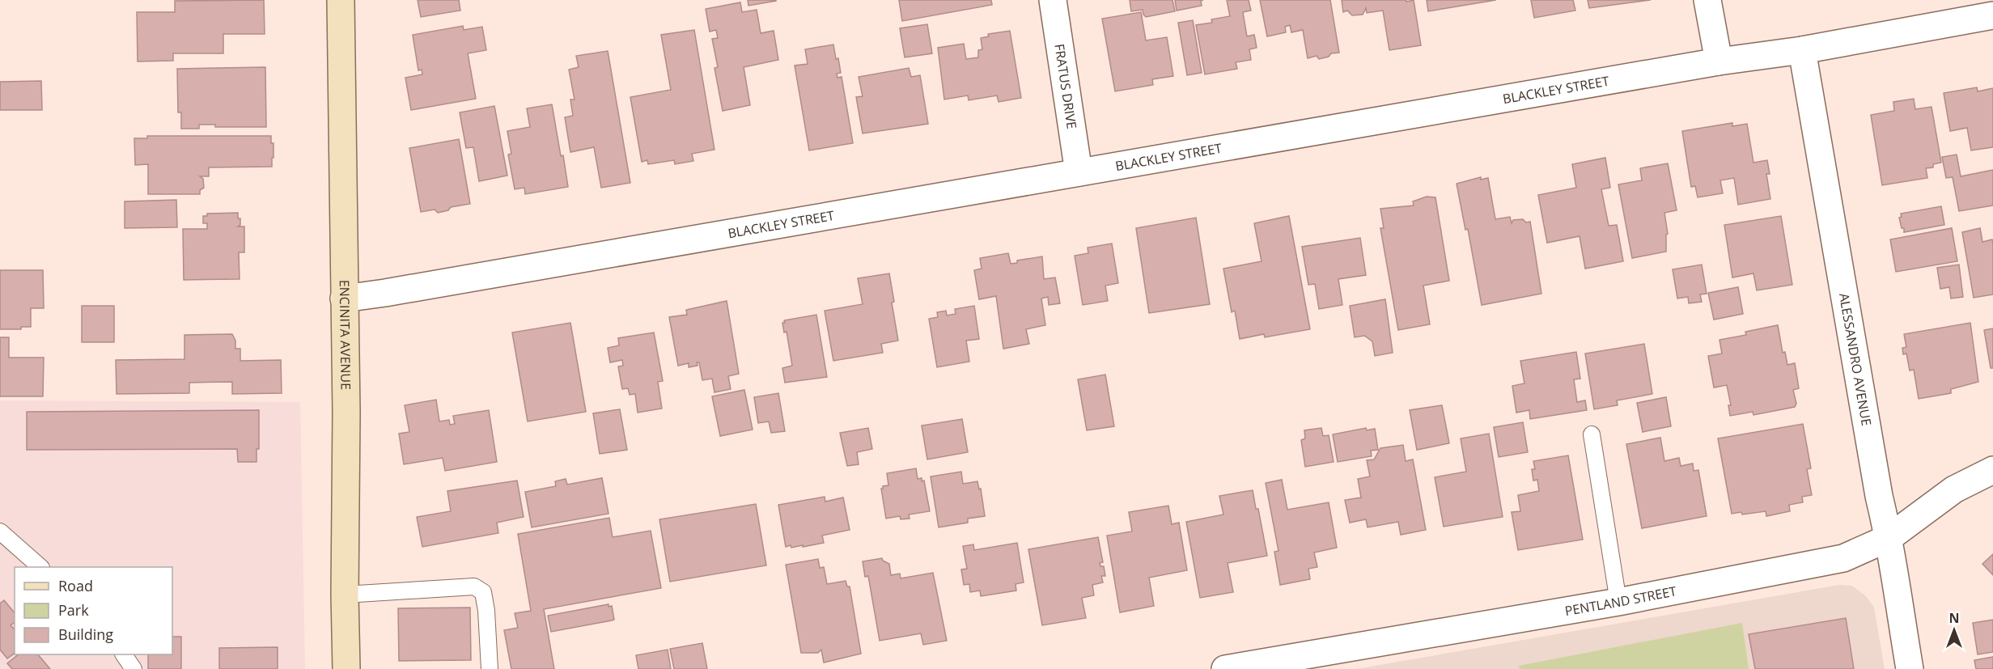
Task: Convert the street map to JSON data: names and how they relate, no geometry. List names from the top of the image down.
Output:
{
  "streets": {
    "street": [
      "FRATUS DRIVE",
      "BLACKLEY STREET",
      "ENCINITA AVENUE",
      "ALESSANDRO AVENUE",
      "PENTLAND STREET"
    ]
  },
  "crossings": [
    ["FRATUS DRIVE", "BLACKLEY STREET"],
    ["BLACKLEY STREET", "ENCINITA AVENUE"],
    ["BLACKLEY STREET", "ALESSANDRO AVENUE"],
    ["ALESSANDRO AVENUE", "PENTLAND STREET"]
  ],
  "legend": ["Road", "Park", "Building"],
  "north": "top"
}
